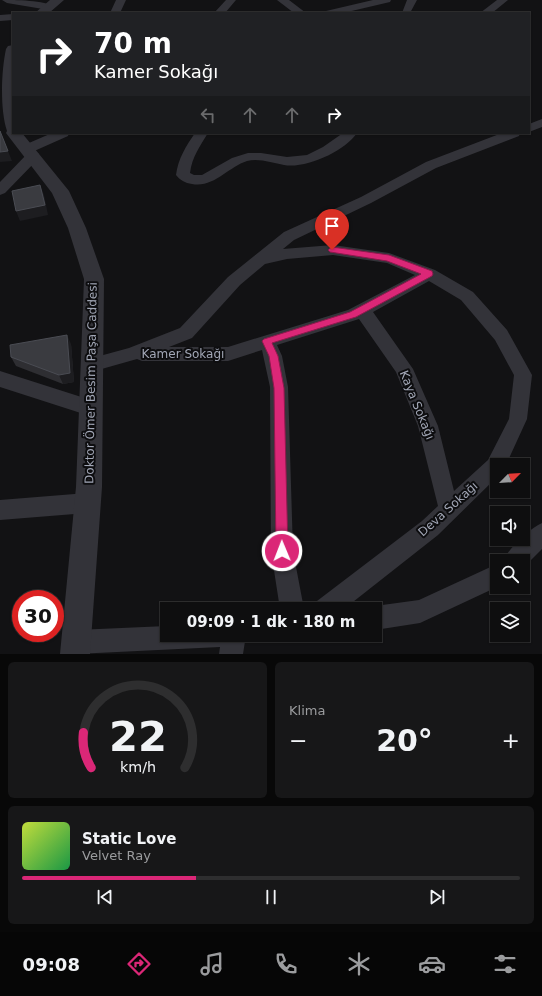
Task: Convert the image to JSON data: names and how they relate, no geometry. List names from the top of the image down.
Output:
{
  "streets": {
    "street": [
      "Kamer Sokağı",
      "Doktor Ömer Besim Paşa Caddesi",
      "Kaya Sokağı",
      "Deva Sokağı"
    ]
  },
  "crossings": [
    ["Kamer Sokağı", "Kaya Sokağı"],
    ["Kamer Sokağı", "Deva Sokağı"],
    ["Kaya Sokağı", "Deva Sokağı"]
  ],
  "north": "top right",
  "page": {
    "turn": ["70 m", "Kamer Sokağı"],
    "limit": "30",
    "trip": "09:09 · 1 dk · 180 m",
    "tile": "Klima",
    "heat": ["−", "20°", "+"],
    "song": ["Static Love", "Velvet Ray"],
    "tabs": "09:08",
    "gauge": ["22", "km/h"]
  }
}
